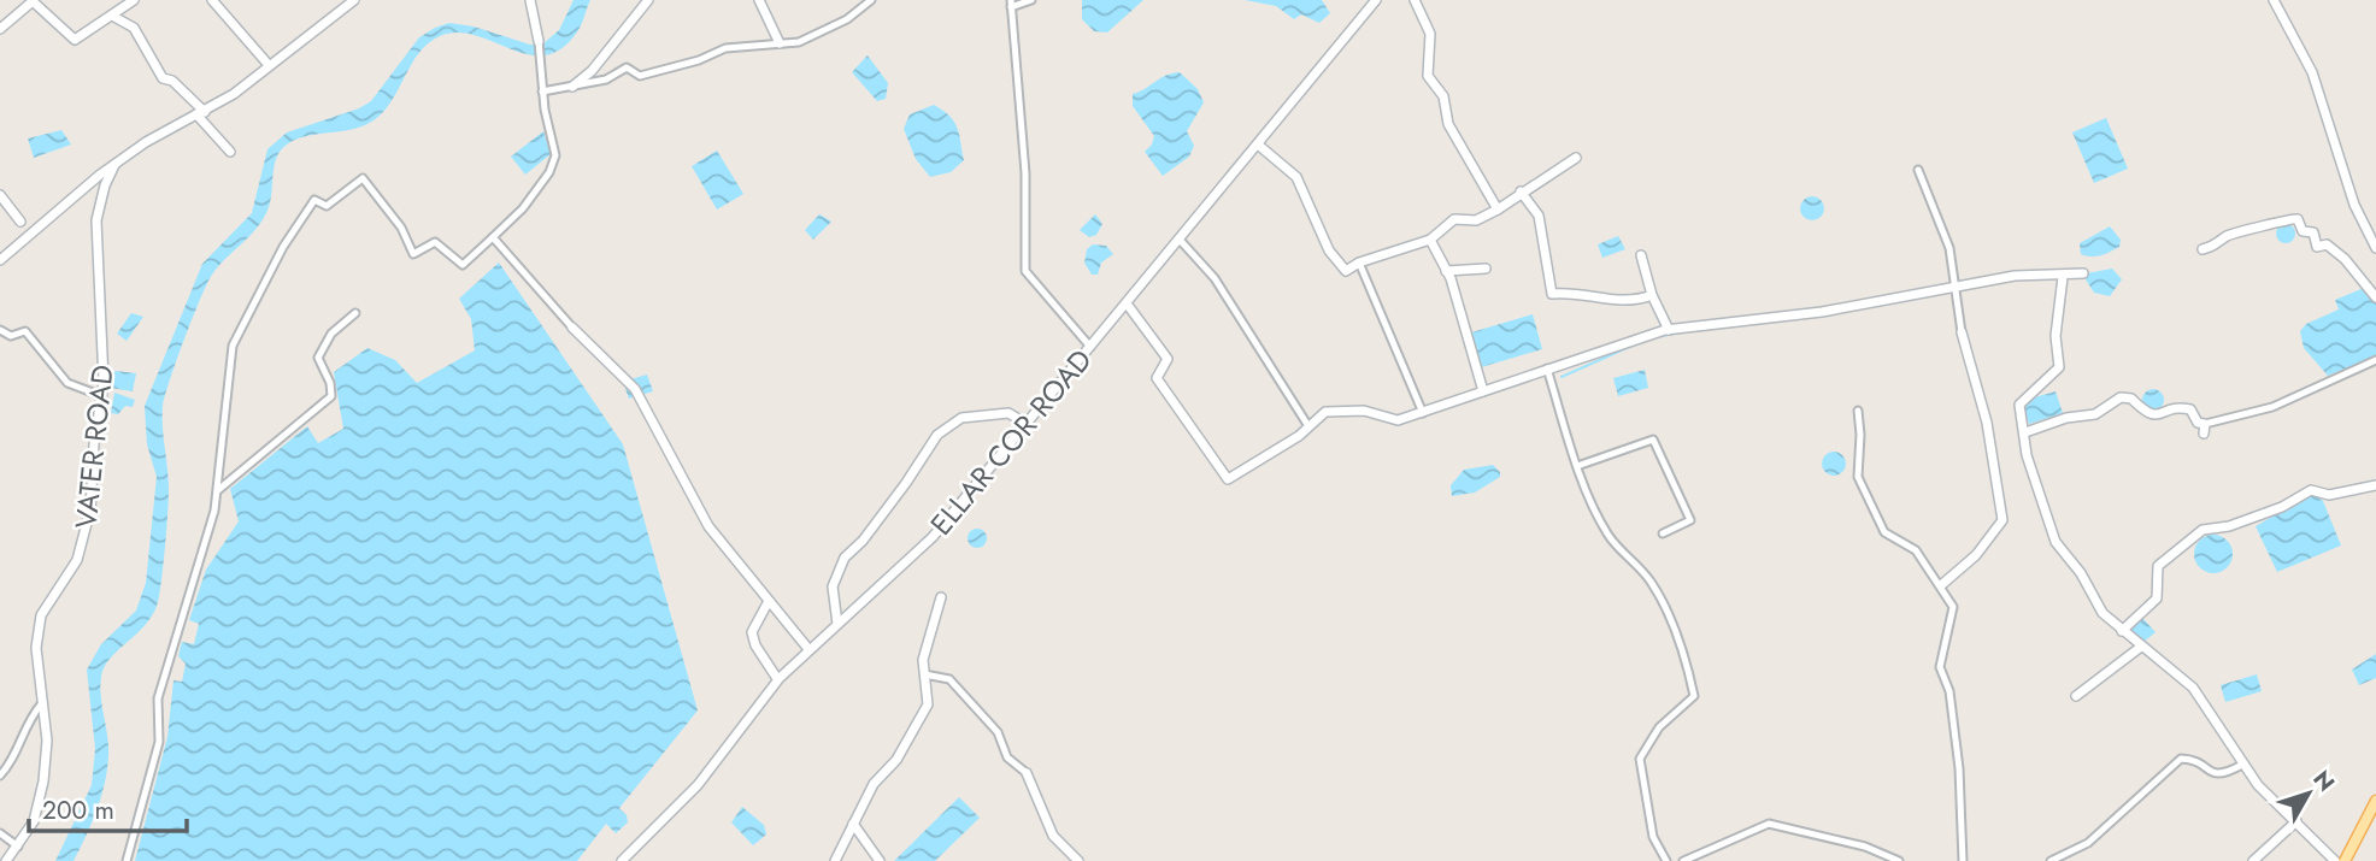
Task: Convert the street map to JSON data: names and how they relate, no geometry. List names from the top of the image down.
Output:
{
  "streets": {
    "street": ["ELLAR COR ROAD", "VATER ROAD"]
  },
  "scale_bar": "200 m",
  "north": "top right"
}
